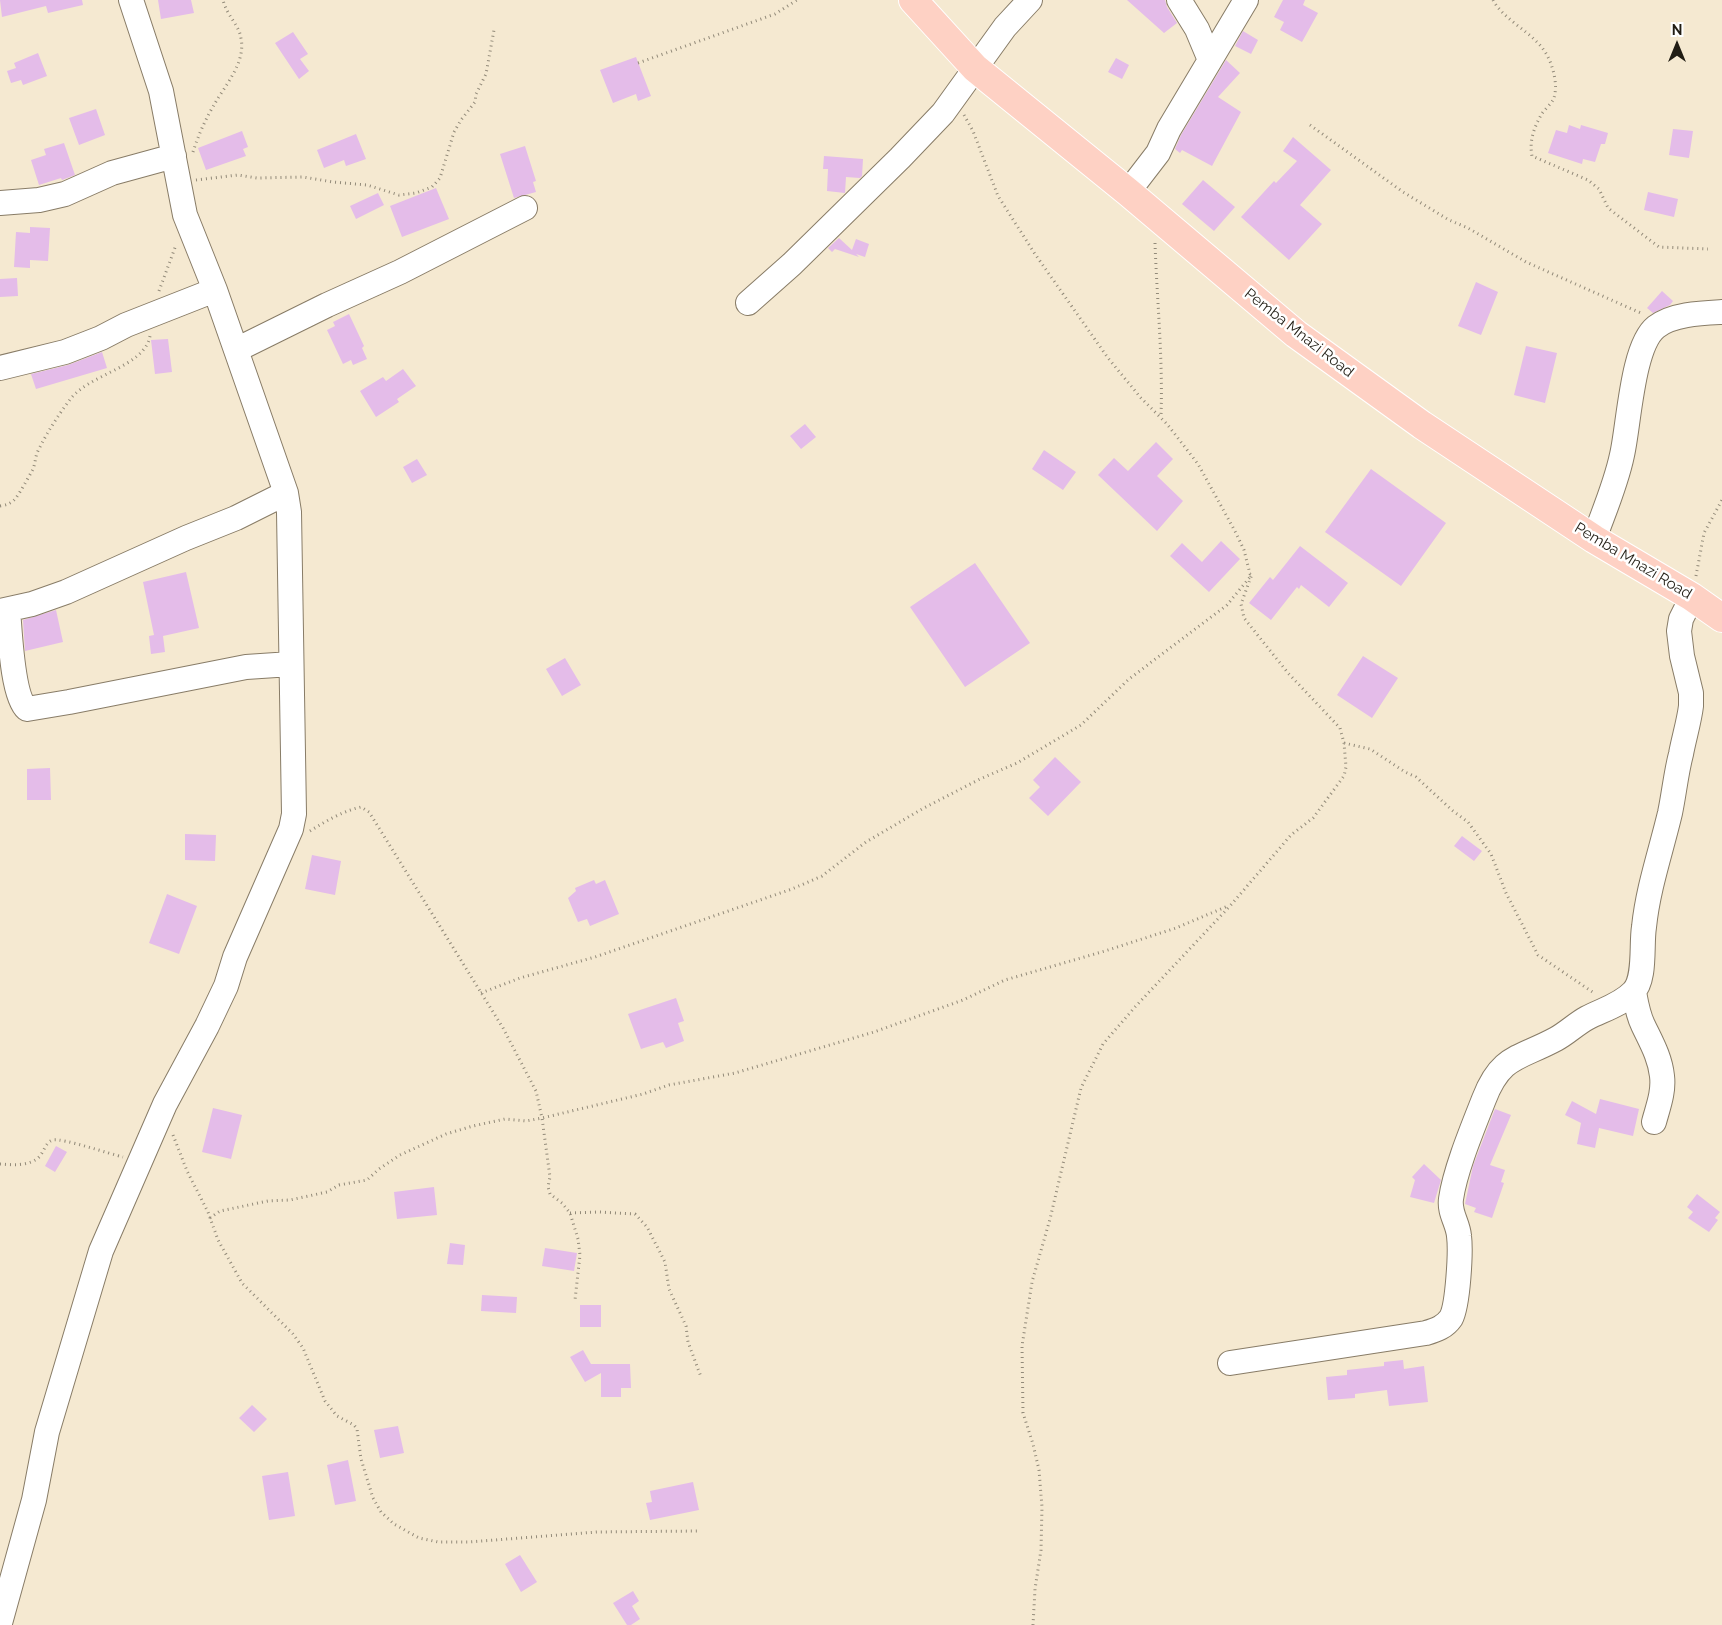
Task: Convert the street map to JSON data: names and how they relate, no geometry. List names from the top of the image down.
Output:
{
  "streets": {
    "main road": ["Pemba Mnazi Road"]
  },
  "north": "top"
}
